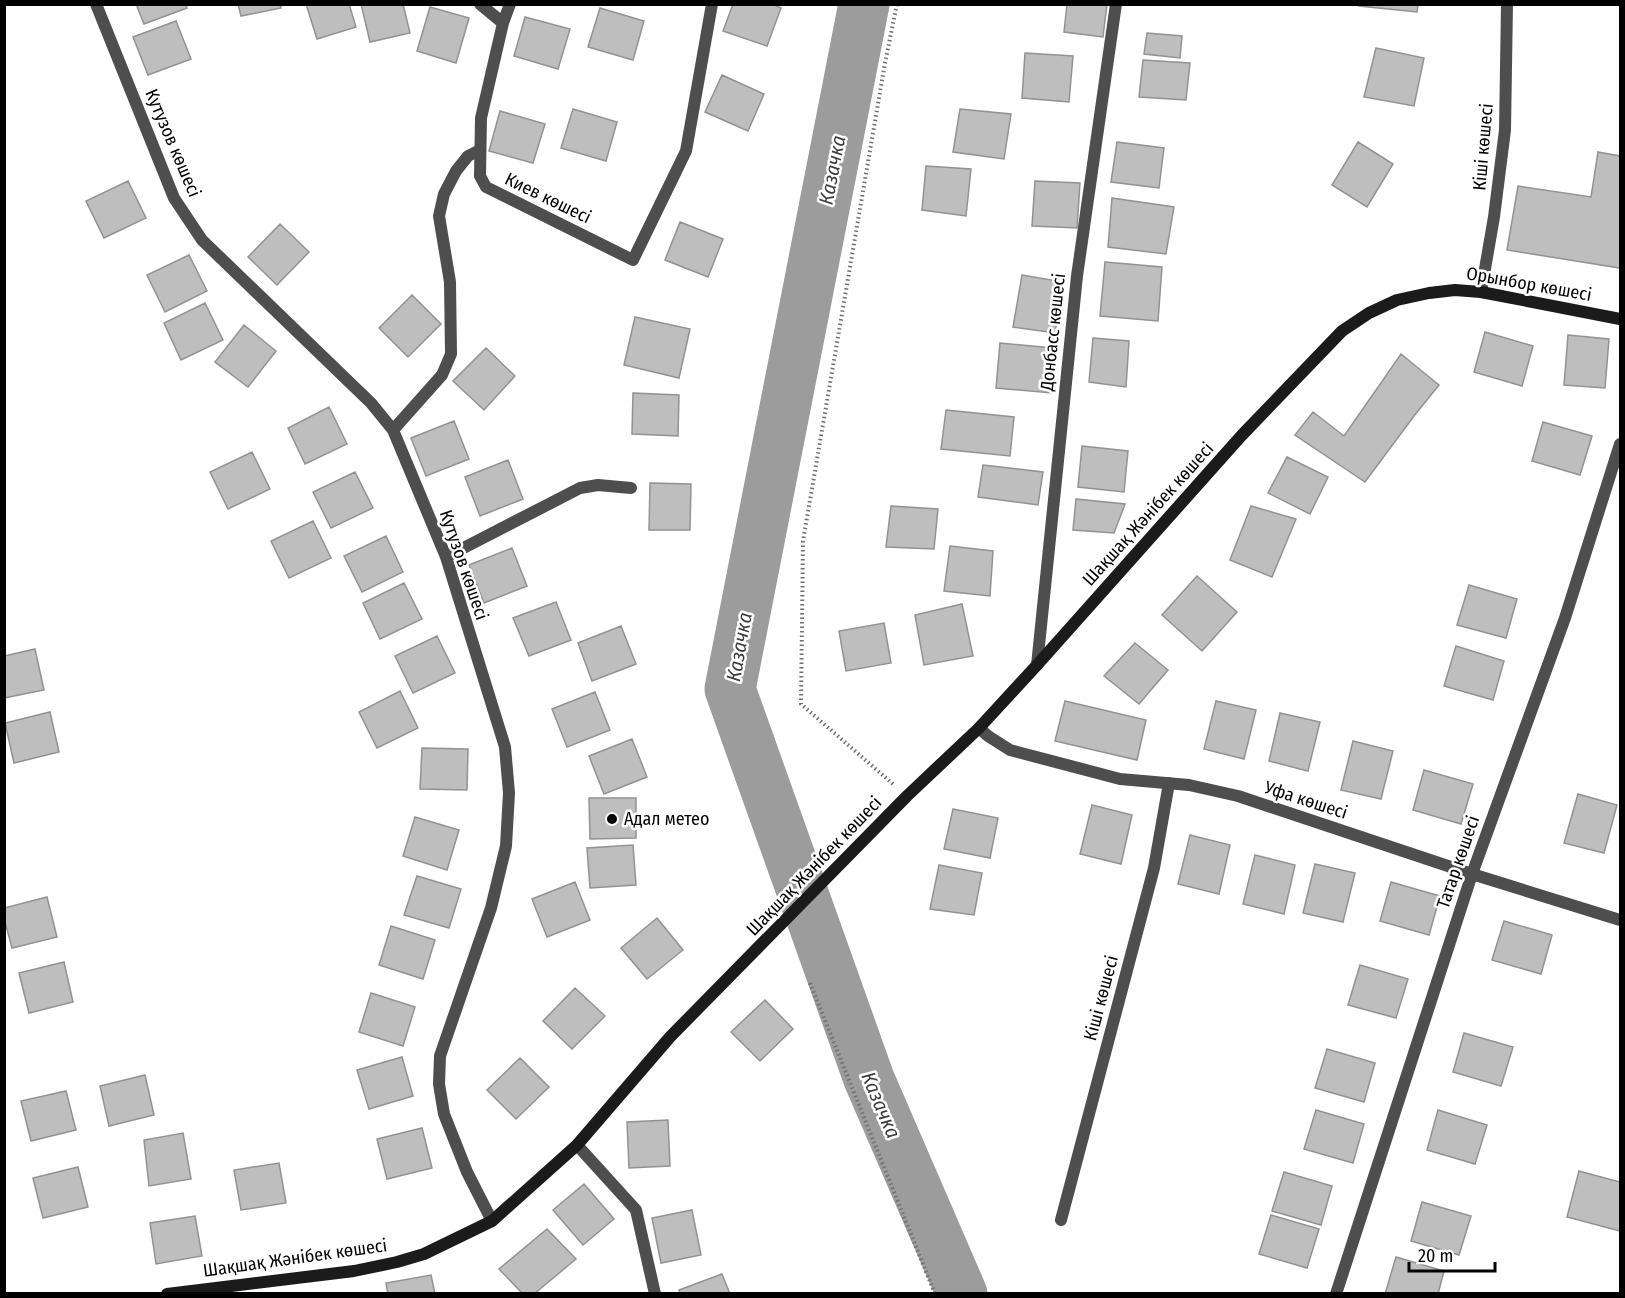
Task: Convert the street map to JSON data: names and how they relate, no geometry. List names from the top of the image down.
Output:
{
  "streets": {
    "main road": ["Орынбор көшесі", "Шақшақ Жәнібек көшесі"],
    "street": [
      "Кутузов көшесі",
      "Кіші көшесі",
      "Киев көшесі",
      "Донбасс көшесі",
      "Уфа көшесі",
      "Татар көшесі"
    ]
  },
  "crossings": [
    ["Кутузов көшесі", "Шақшақ Жәнібек көшесі"],
    ["Кіші көшесі", "Орынбор көшесі"],
    ["Кіші көшесі", "Уфа көшесі"],
    ["Орынбор көшесі", "Шақшақ Жәнібек көшесі"],
    ["Донбасс көшесі", "Шақшақ Жәнібек көшесі"],
    ["Шақшақ Жәнібек көшесі", "Уфа көшесі"],
    ["Уфа көшесі", "Татар көшесі"]
  ],
  "water": ["Казачка"],
  "places": ["Адал метео"],
  "scale_bar": "20 m"
}
